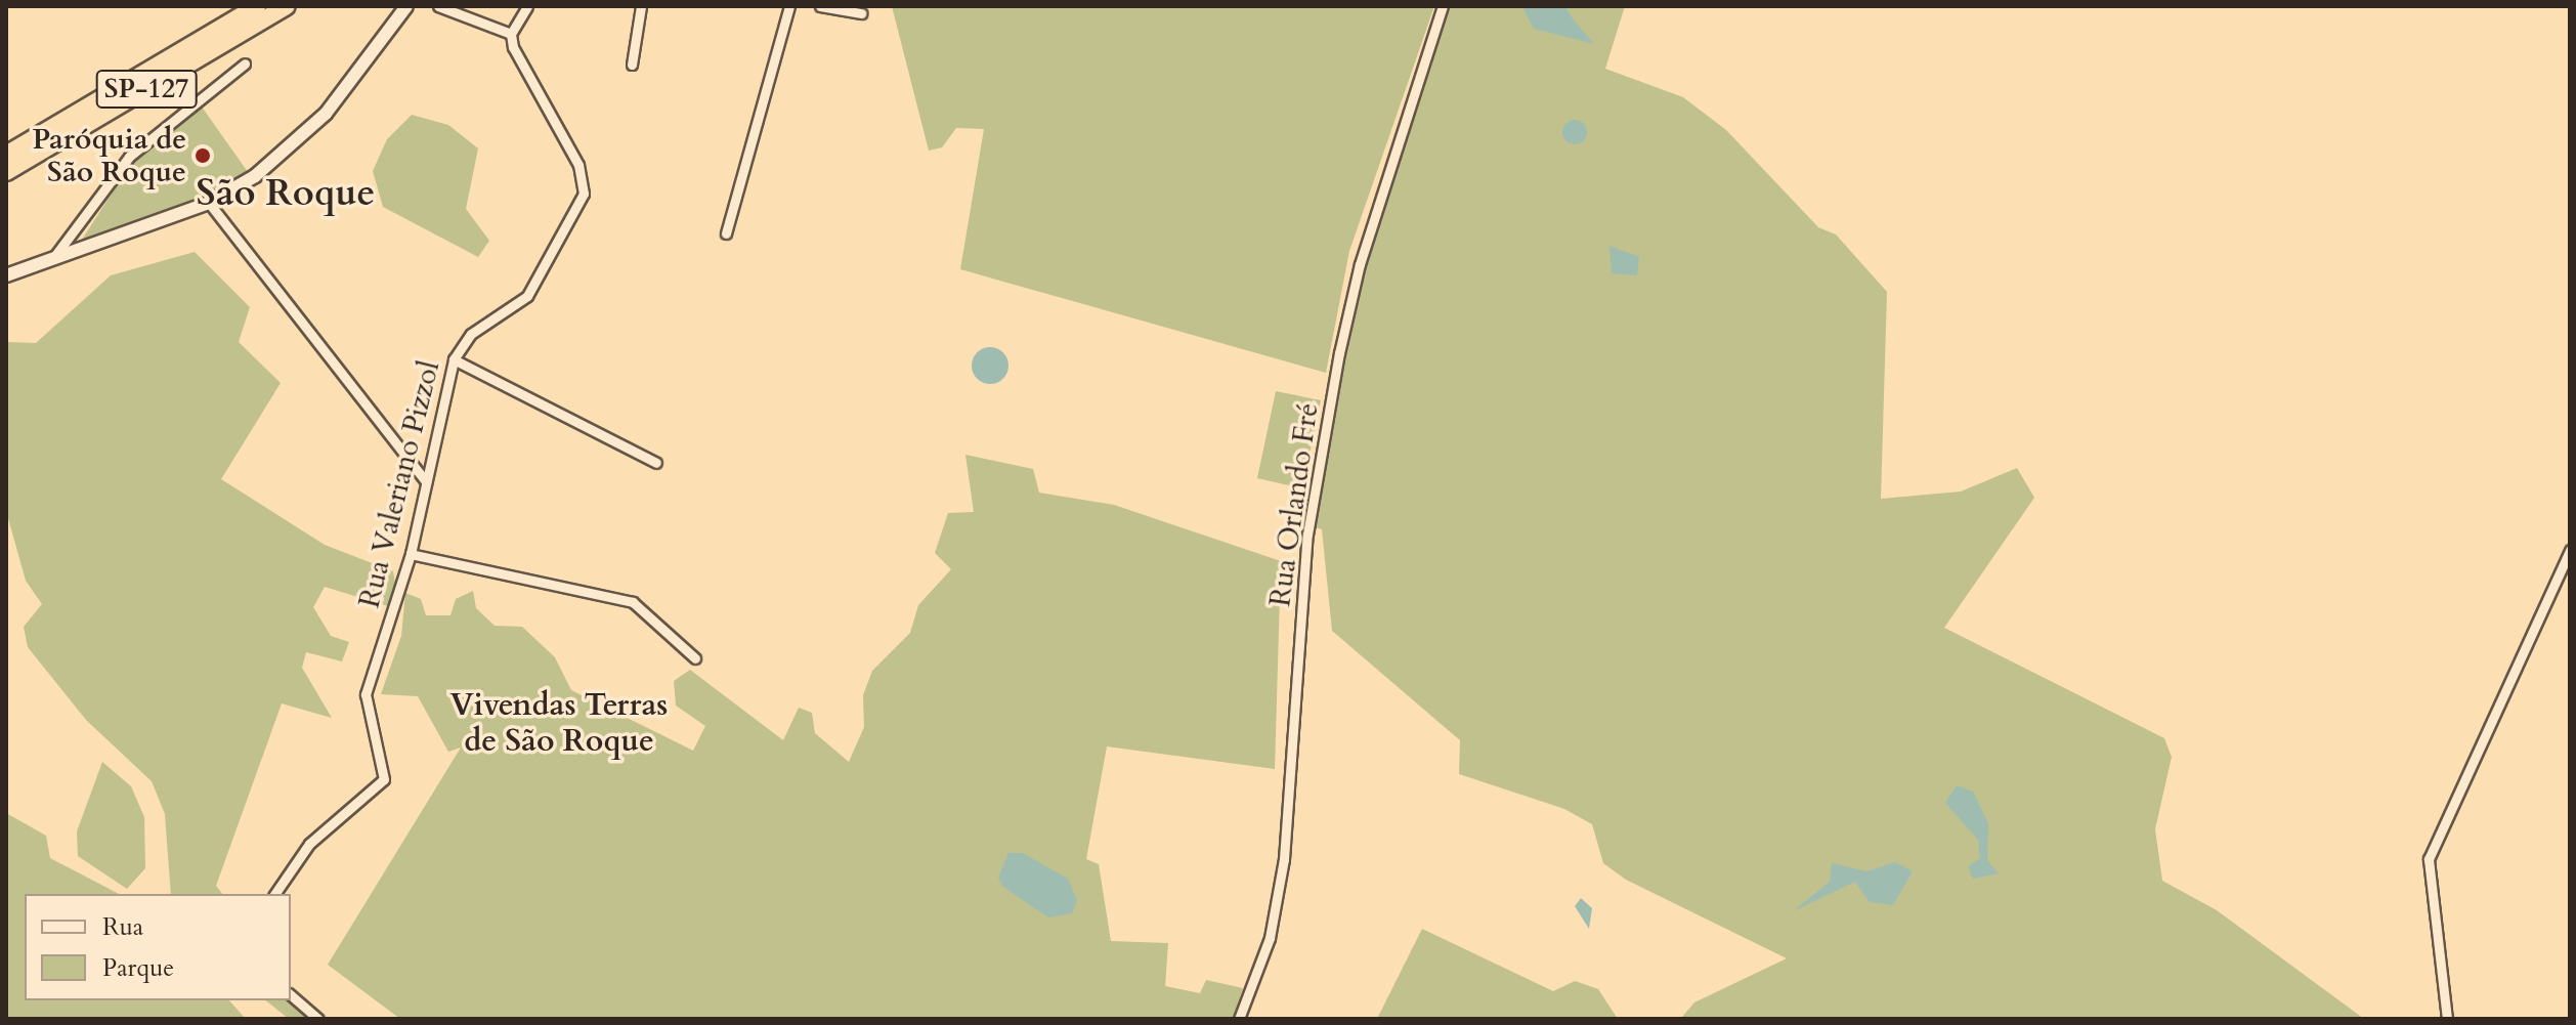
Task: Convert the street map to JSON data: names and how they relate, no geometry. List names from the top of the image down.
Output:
{
  "streets": {
    "highway": ["SP-127"],
    "street": ["Rua Valeriano Pizzol", "Rua Orlando Fré"]
  },
  "districts": ["São Roque", "Vivendas Terras de São Roque"],
  "places": ["Paróquia de São Roque"],
  "legend": ["Rua", "Parque"]
}
